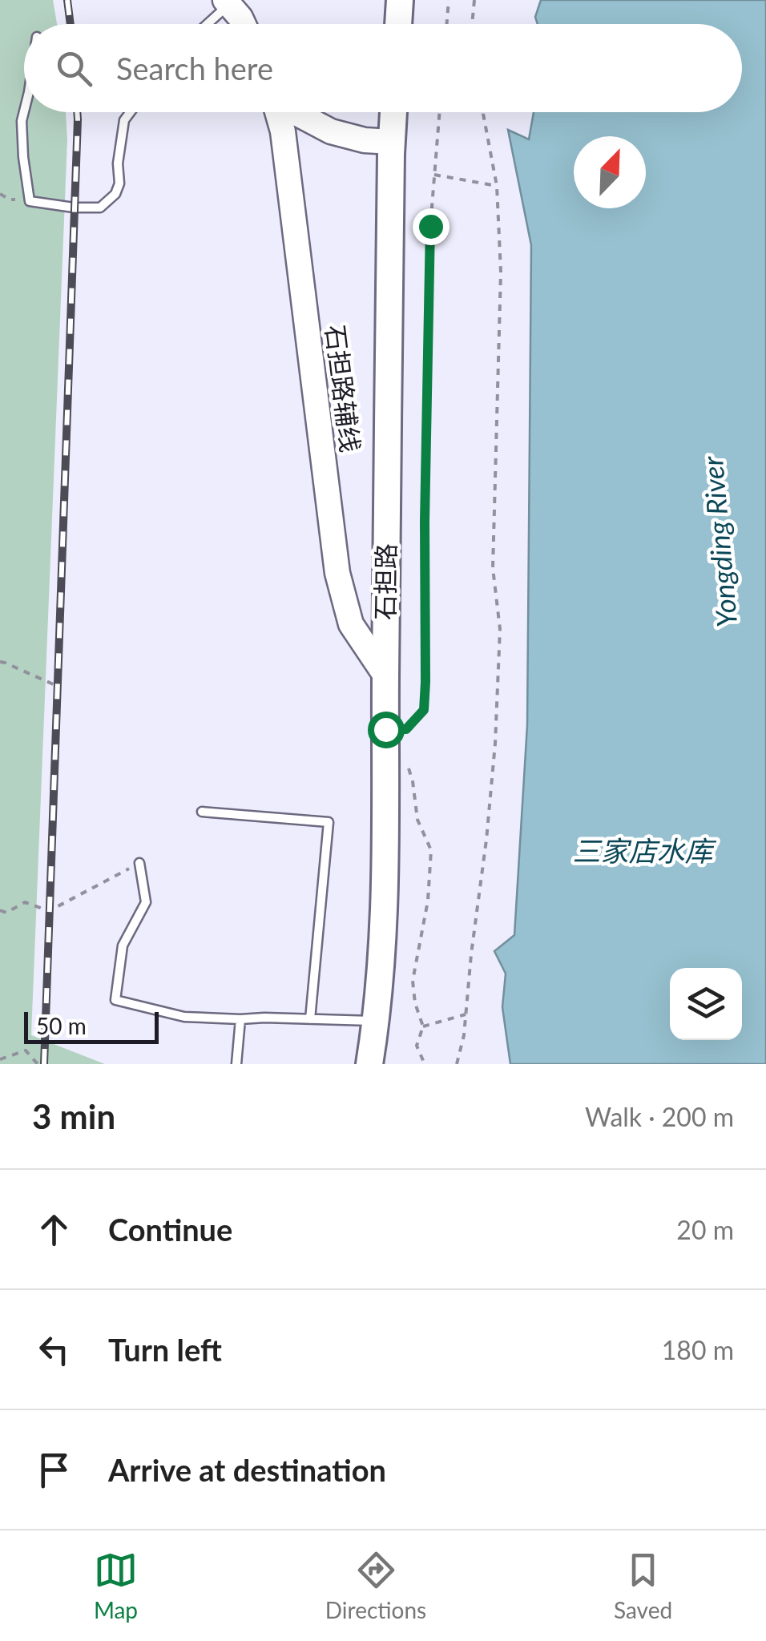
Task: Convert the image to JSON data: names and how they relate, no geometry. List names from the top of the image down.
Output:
{
  "streets": {
    "main road": ["石担路辅线", "石担路"]
  },
  "crossings": [
    ["石担路辅线", "石担路"]
  ],
  "water": ["Yongding River", "三家店水库"],
  "scale_bar": "50 m",
  "north": "top right",
  "page": {
    "search": "Search here",
    "scale": "50 m",
    "heading": ["3 min", "Walk · 200 m"],
    "list": [
      ["Continue", "20 m"],
      ["Turn left", "180 m"],
      "Arrive at destination"
    ],
    "nav": ["Map", "Directions", "Saved"]
  }
}
